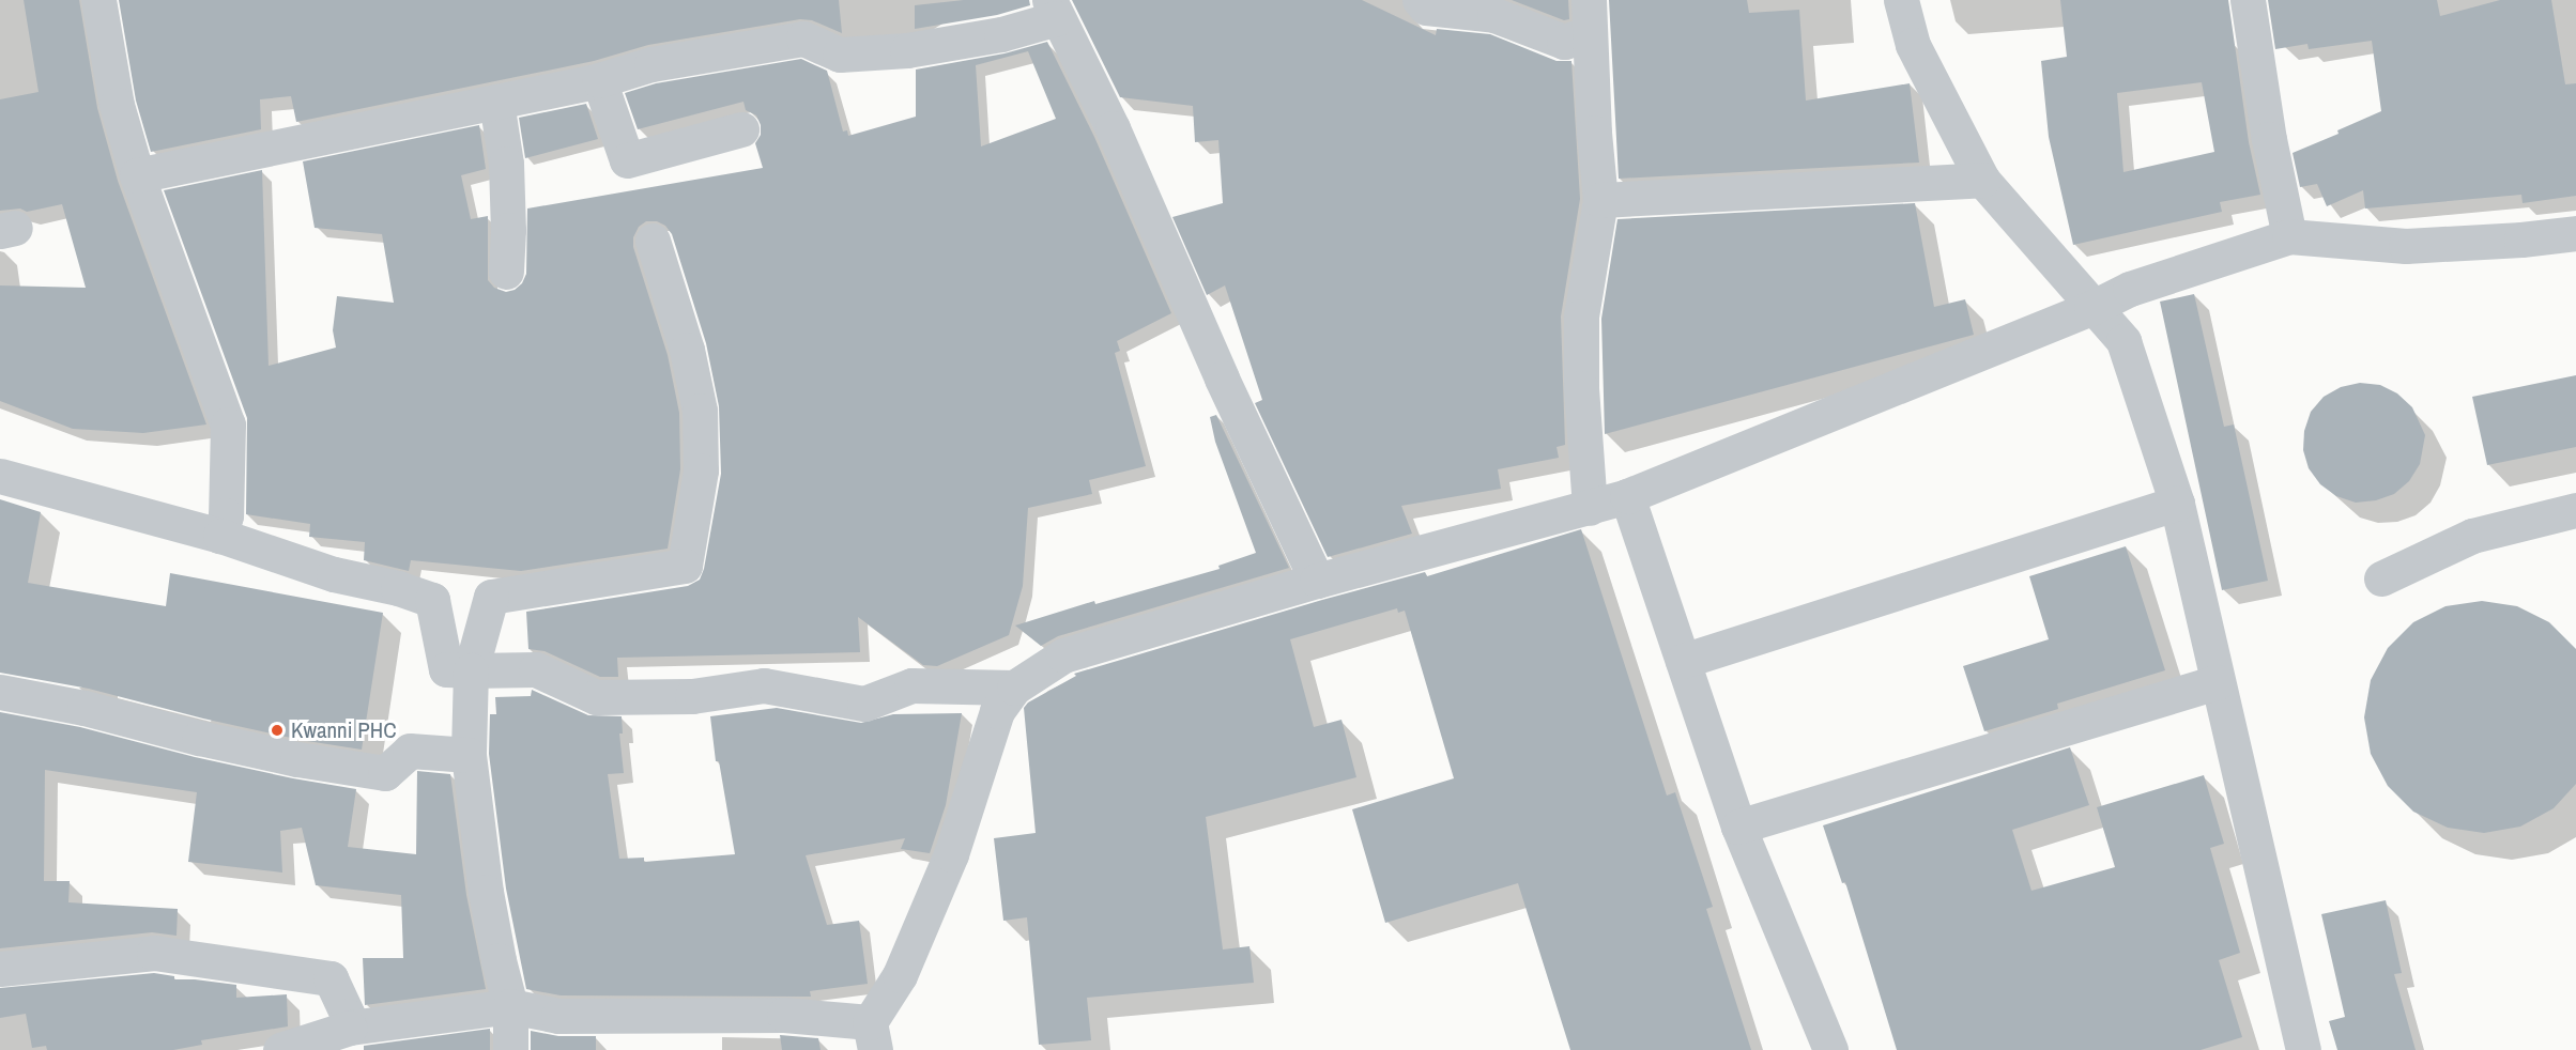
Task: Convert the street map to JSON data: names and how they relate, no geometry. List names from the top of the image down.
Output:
{
  "places": ["Kwanni PHC"]
}
